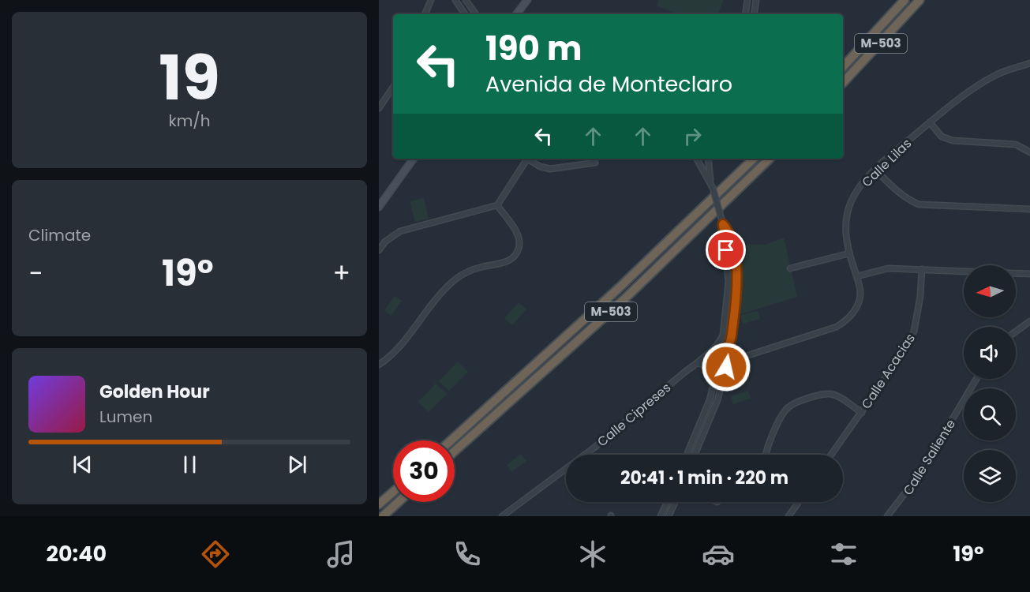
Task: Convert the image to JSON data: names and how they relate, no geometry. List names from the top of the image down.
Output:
{
  "streets": {
    "highway": ["M-503"],
    "street": [
      "Calle Lilas",
      "Calle Acacias",
      "Calle Cipreses",
      "Calle Saliente"
    ]
  },
  "north": "left",
  "page": {
    "tile": [
      ["19", "km/h"],
      "Climate"
    ],
    "turn": ["190 m", "Avenida de Monteclaro"],
    "heat": ["−", "19°", "+"],
    "song": ["Golden Hour", "Lumen"],
    "limit": "30",
    "trip": "20:41 · 1 min · 220 m",
    "tabs": ["20:40", "19°"]
  }
}
